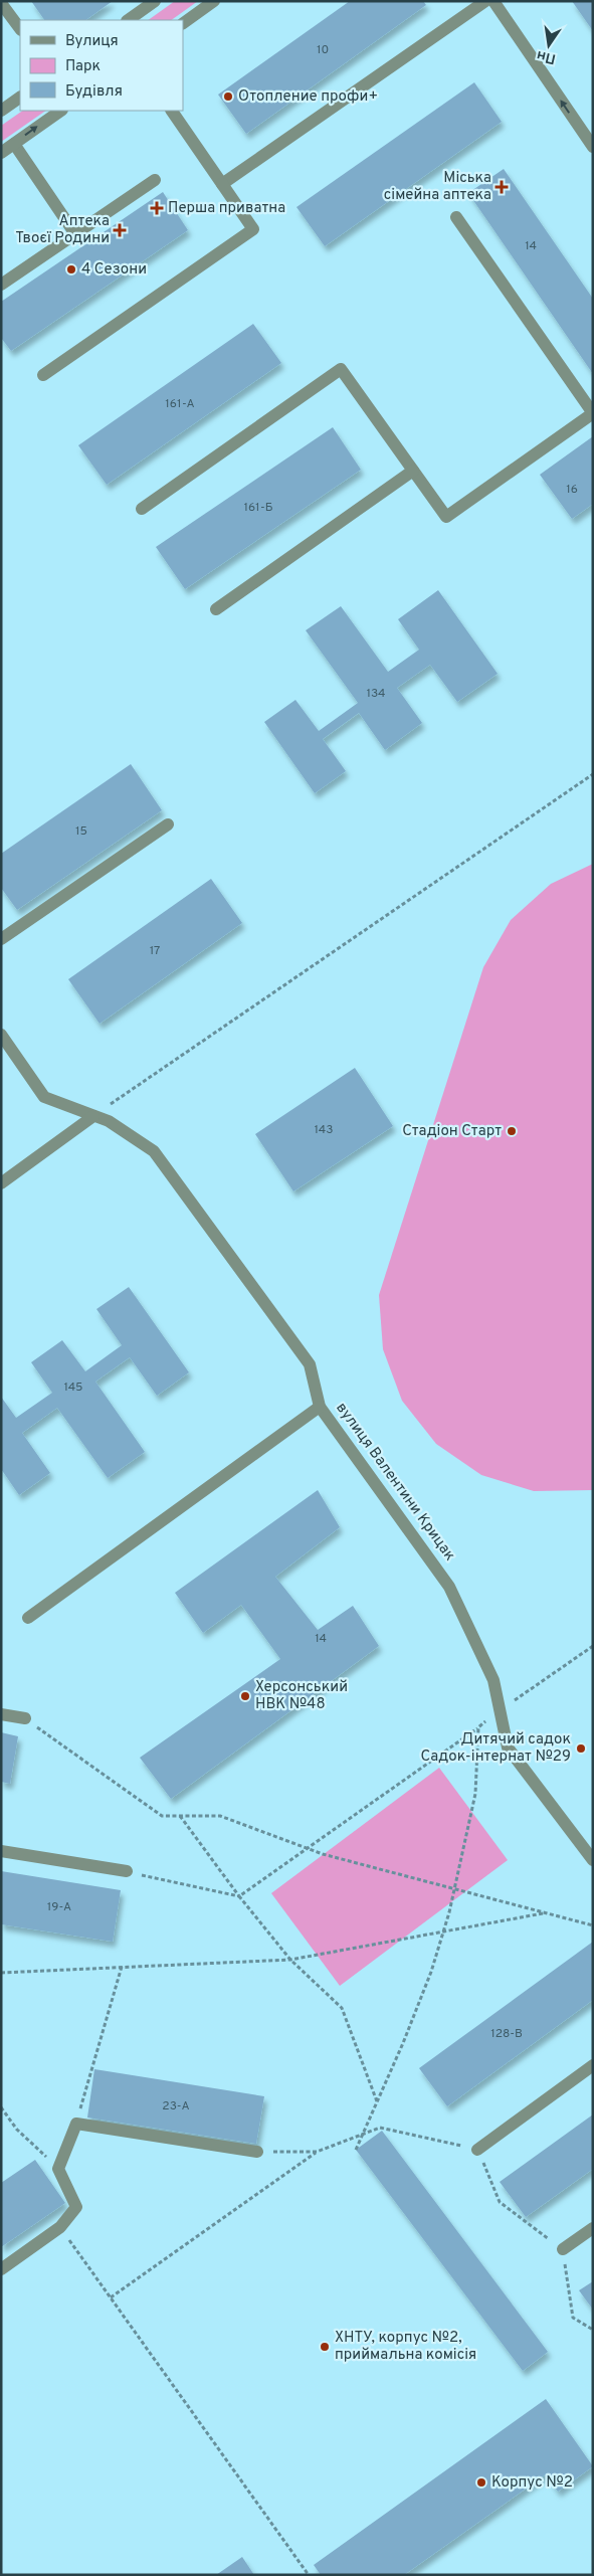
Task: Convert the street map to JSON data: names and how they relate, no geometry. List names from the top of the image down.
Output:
{
  "streets": {
    "street": ["вулиця Валентини Крицак"]
  },
  "places": {
    "other": [
      "Отопление профи+",
      "4 Сезони",
      "Стадіон Старт",
      "Херсонський НВК №48",
      "Дитячий садок Садок-інтернат №29",
      "ХНТУ, корпус №2, приймальна комісія",
      "Корпус №2"
    ],
    "health": ["Міська сімейна аптека", "Перша приватна", "Аптека Твоєї Родини"]
  },
  "house_numbers": [
    "10",
    "14",
    "161-А",
    "16",
    "161-Б",
    "134",
    "15",
    "17",
    "143",
    "145",
    "14",
    "19-А",
    "128-В",
    "23-А"
  ],
  "legend": ["Вулиця", "Парк", "Будівля"],
  "north": "bottom"
}
